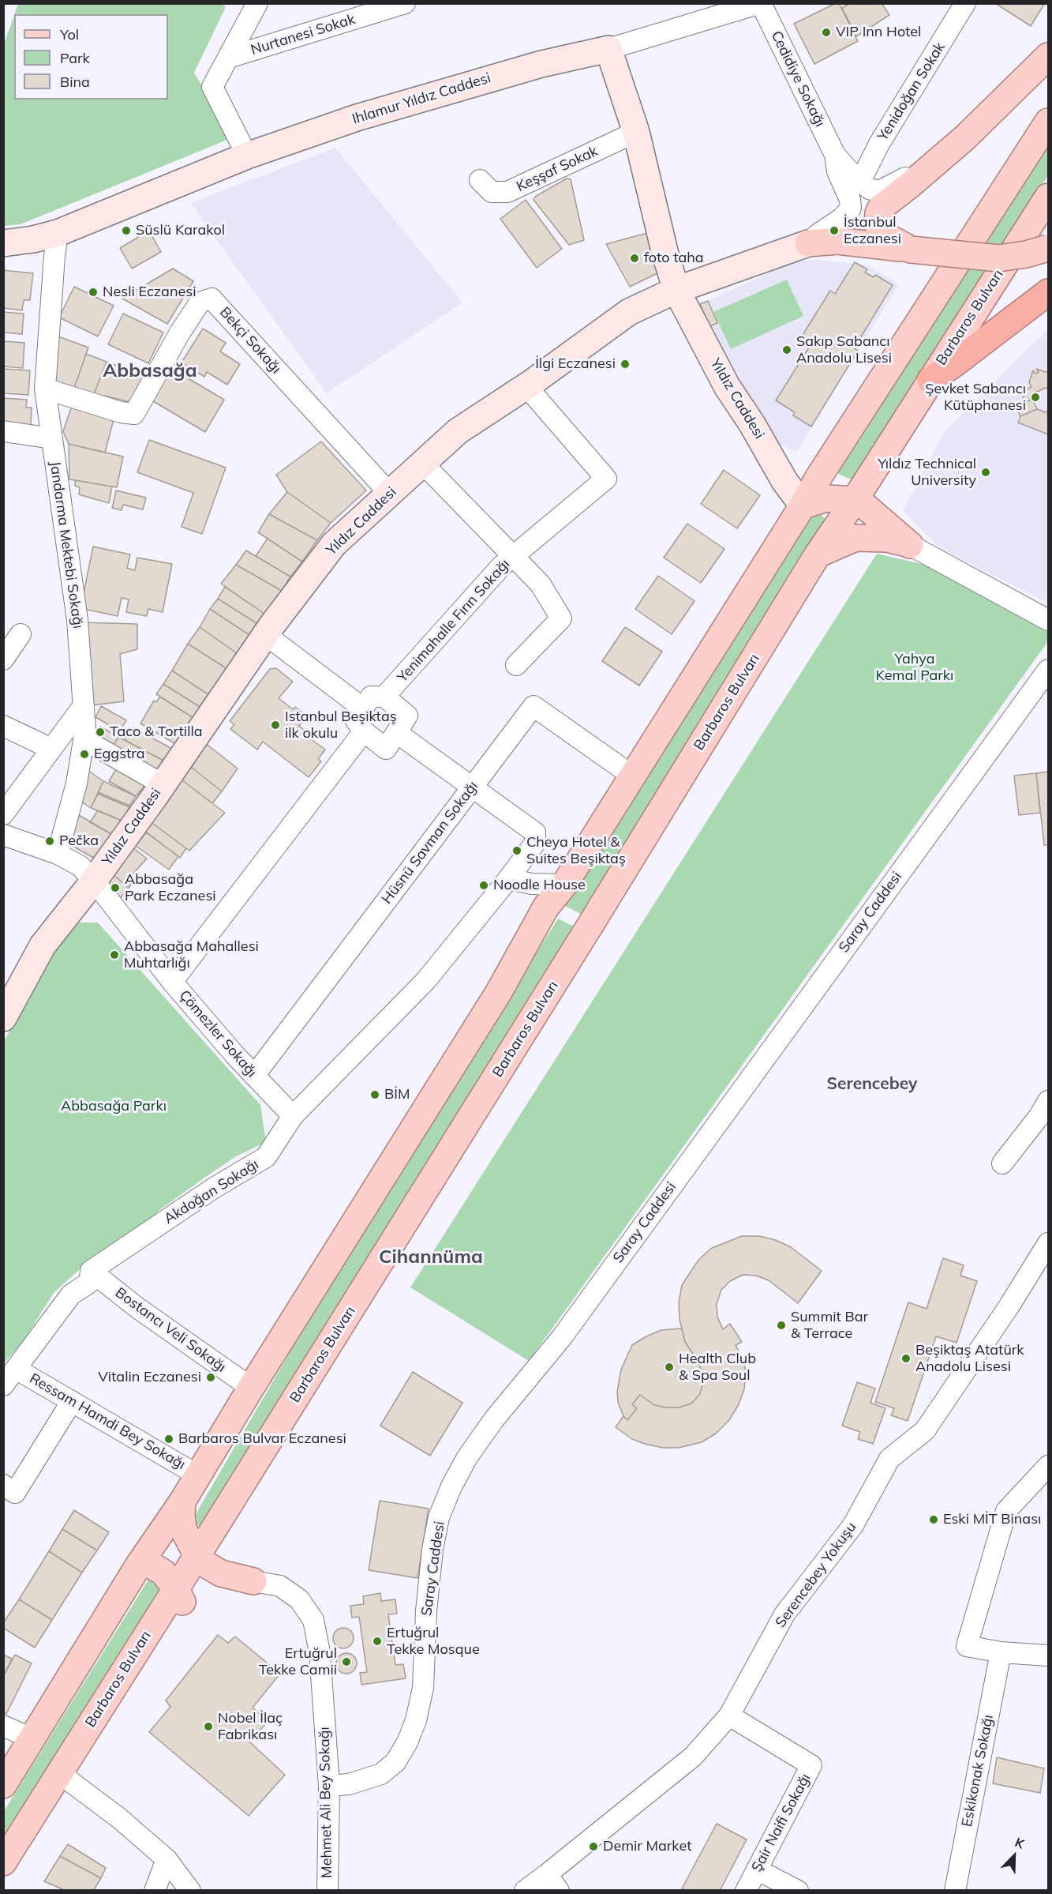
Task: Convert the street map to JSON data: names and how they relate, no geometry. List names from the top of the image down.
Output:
{
  "streets": {
    "main road": ["Barbaros Bulvarı"],
    "street": [
      "Nurtanesi Sokak",
      "Cedidiye Sokağı",
      "Yenidoğan Sokak",
      "Ihlamur Yıldız Caddesi",
      "Keşşaf Sokak",
      "Bekçi Sokağı",
      "Yıldız Caddesi",
      "Jandarma Mektebi Sokağı",
      "Yenimahalle Fırın Sokağı",
      "Hüsnü Savman Sokağı",
      "Saray Caddesi",
      "Çömezler Sokağı",
      "Akdoğan Sokağı",
      "Bostancı Veli Sokağı",
      "Ressam Hamdi Bey Sokağı",
      "Serencebey Yokuşu",
      "Eskikonak Sokağı",
      "Mehmet Ali Bey Sokağı",
      "Şair Naifi Sokağı"
    ]
  },
  "crossings": [
    ["Cedidiye Sokağı", "Yenidoğan Sokak"],
    ["Cedidiye Sokağı", "Yıldız Caddesi"],
    ["Ihlamur Yıldız Caddesi", "Jandarma Mektebi Sokağı"],
    ["Bekçi Sokağı", "Yıldız Caddesi"],
    ["Bekçi Sokağı", "Jandarma Mektebi Sokağı"],
    ["Yıldız Caddesi", "Yenimahalle Fırın Sokağı"],
    ["Yıldız Caddesi", "Çömezler Sokağı"],
    ["Jandarma Mektebi Sokağı", "Çömezler Sokağı"],
    ["Hüsnü Savman Sokağı", "Çömezler Sokağı"],
    ["Hüsnü Savman Sokağı", "Akdoğan Sokağı"],
    ["Saray Caddesi", "Mehmet Ali Bey Sokağı"],
    ["Çömezler Sokağı", "Akdoğan Sokağı"],
    ["Akdoğan Sokağı", "Bostancı Veli Sokağı"],
    ["Akdoğan Sokağı", "Ressam Hamdi Bey Sokağı"],
    ["Serencebey Yokuşu", "Şair Naifi Sokağı"]
  ],
  "districts": ["Abbasağa", "Serencebey", "Cihannüma"],
  "parks": ["Yahya Kemal Parkı", "Abbasağa Parkı"],
  "places": [
    "VIP Inn Hotel",
    "Süslü Karakol",
    "İstanbul Eczanesi",
    "foto taha",
    "Nesli Eczanesi",
    "Sakıp Sabancı Anadolu Lisesi",
    "İlgi Eczanesi",
    "Şevket Sabancı Kütüphanesi",
    "Yıldız Technical University",
    "Istanbul Beşiktaş ilk okulu",
    "Taco & Tortilla",
    "Eggstra",
    "Pečka",
    "Cheya Hotel & Suites Beşiktaş",
    "Noodle House",
    "Abbasağa Park Eczanesi",
    "Abbasağa Mahallesi Muhtarlığı",
    "BİM",
    "Summit Bar & Terrace",
    "Beşiktaş Atatürk Anadolu Lisesi",
    "Health Club & Spa Soul",
    "Vitalin Eczanesi",
    "Barbaros Bulvar Eczanesi",
    "Eski MİT Binası",
    "Ertuğrul Tekke Mosque",
    "Ertuğrul Tekke Camii",
    "Nobel İlaç Fabrikası",
    "Demir Market"
  ],
  "legend": ["Yol", "Park", "Bina"],
  "north": "top right"
}
